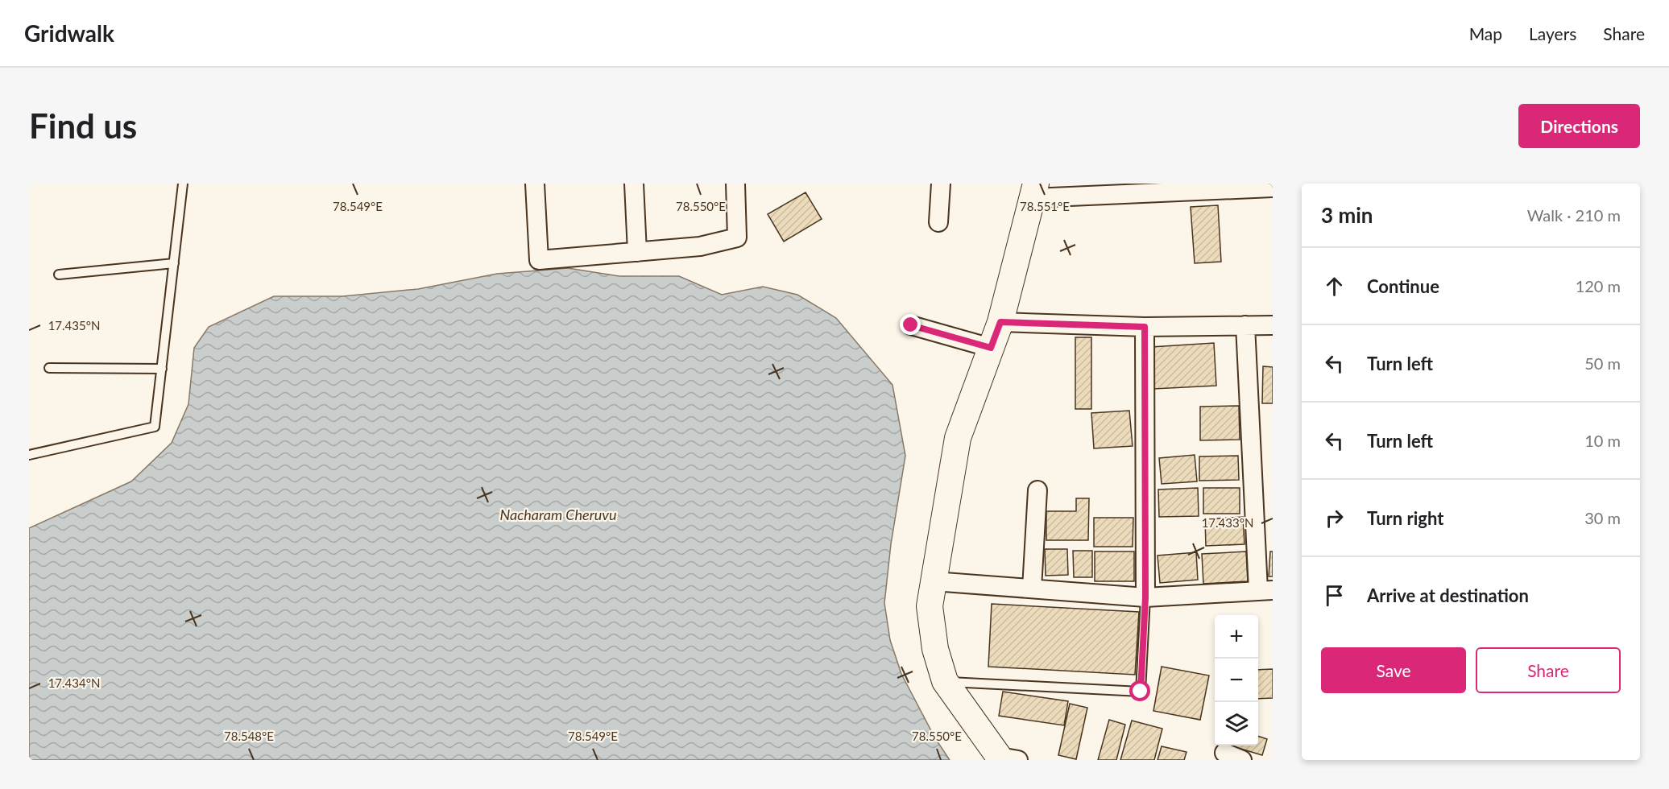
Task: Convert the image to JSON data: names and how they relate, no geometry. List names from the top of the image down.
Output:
{
  "water": ["Nacharam Cheruvu"],
  "page": {
    "header": "Gridwalk",
    "nav": ["Map", "Layers", "Share"],
    "buttons": [
      "Directions",
      ["Save", "Share"]
    ],
    "title": "Find us",
    "heading": ["3 min", "Walk · 210 m"],
    "list": [
      ["Continue", "120 m"],
      ["Turn left", "50 m"],
      ["Turn left", "10 m"],
      ["Turn right", "30 m"],
      "Arrive at destination"
    ],
    "map_buttons": ["+", "−"]
  },
  "coordinates": [
    "78.549°E",
    "78.550°E",
    "78.551°E",
    "17.435°N",
    "17.433°N",
    "17.434°N",
    "78.548°E"
  ]
}
